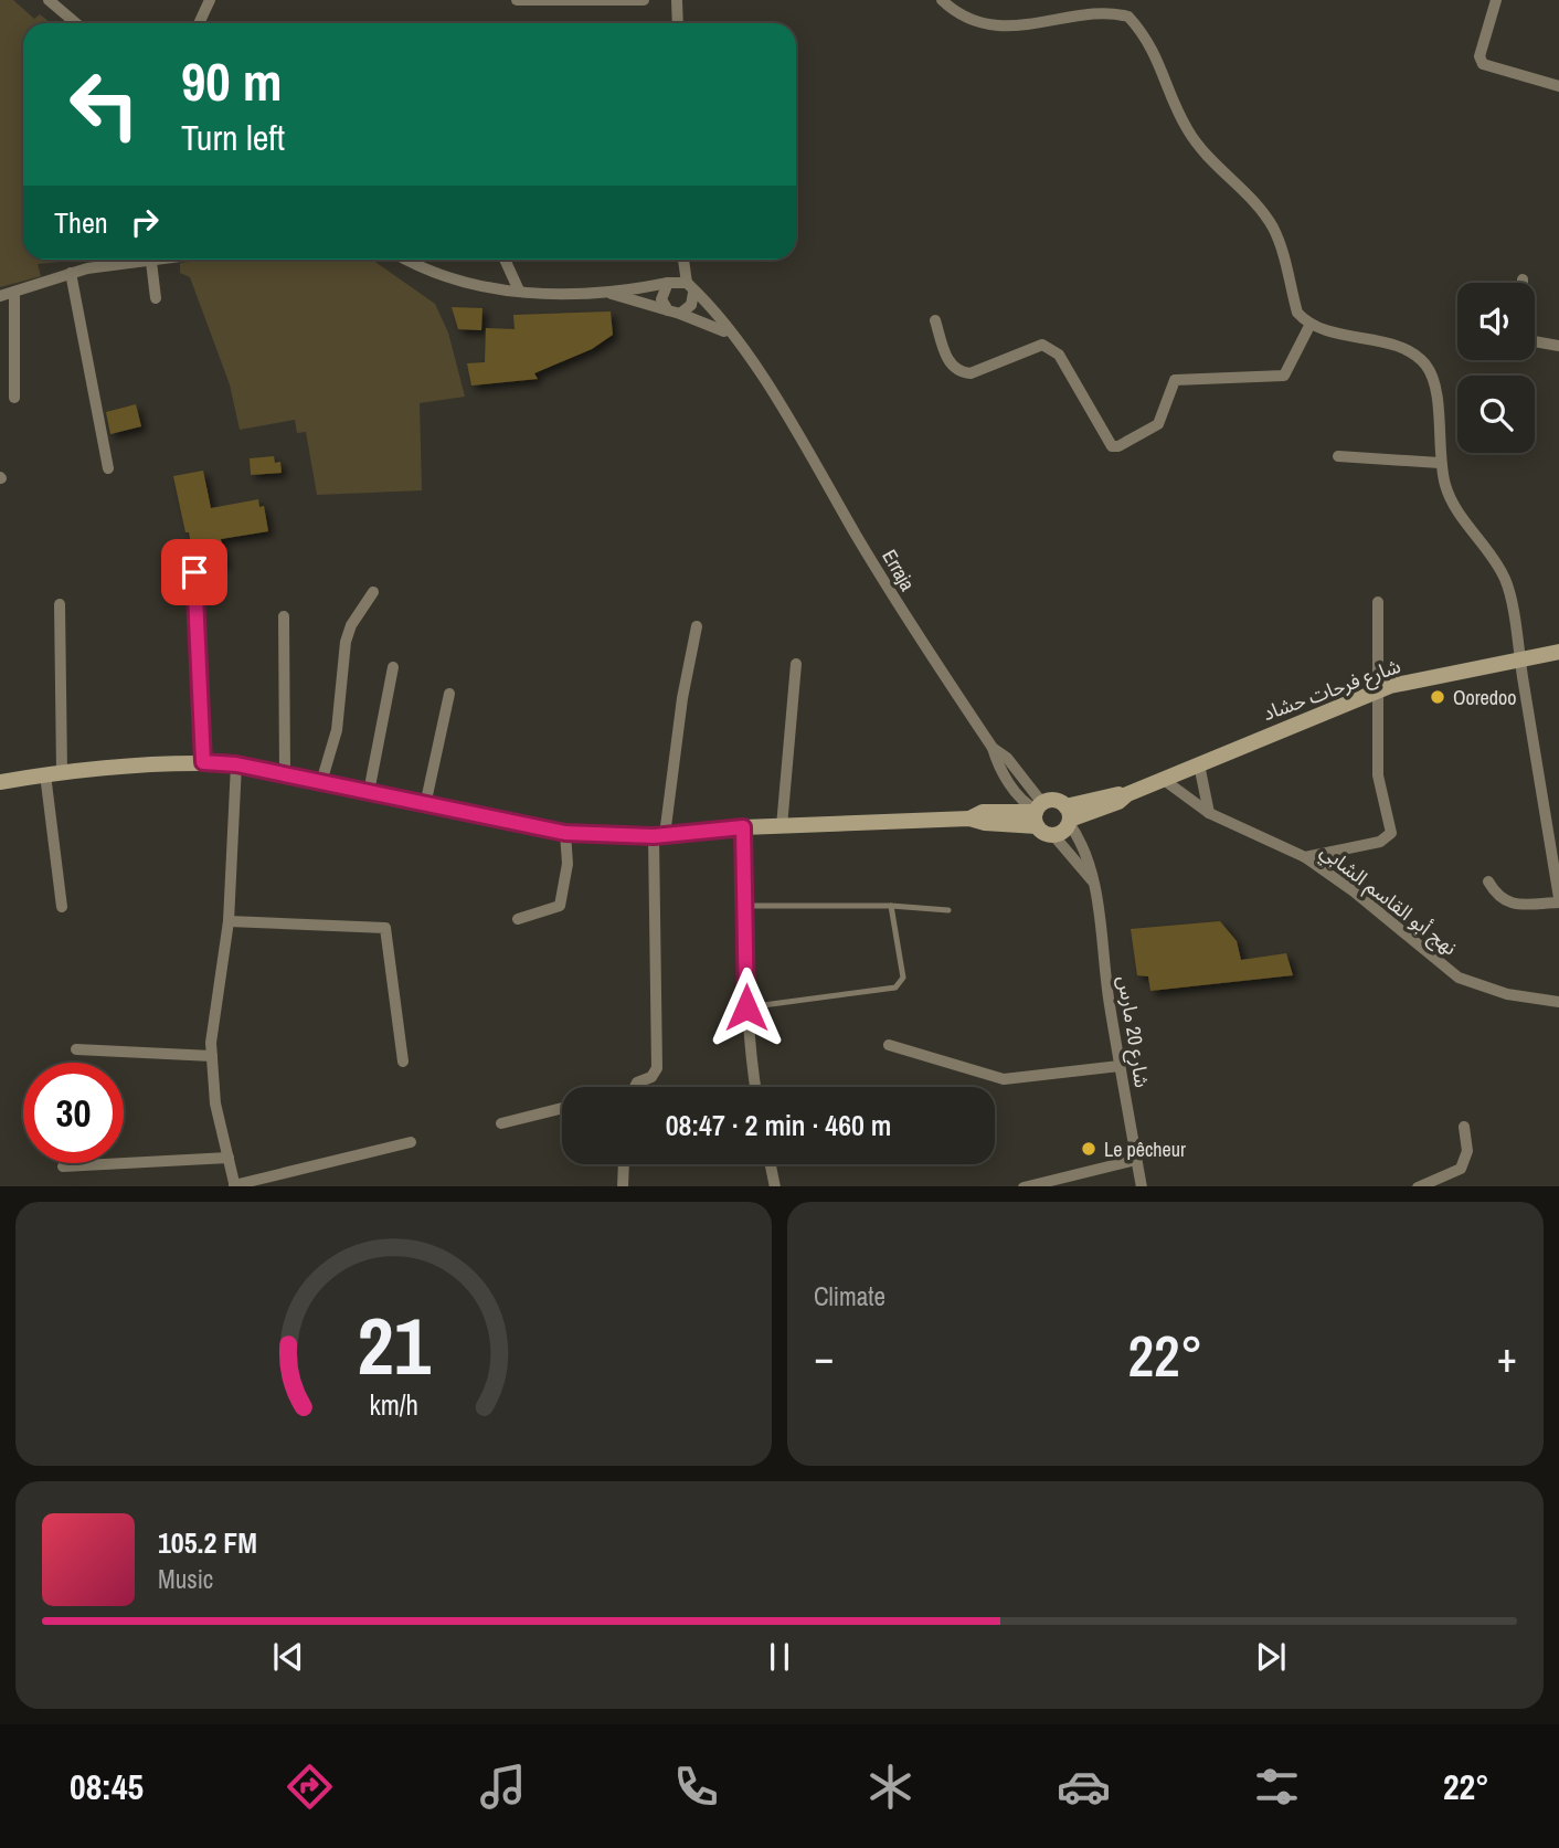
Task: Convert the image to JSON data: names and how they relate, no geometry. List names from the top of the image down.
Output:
{
  "streets": {
    "main road": ["شارع فرحات حشاد"],
    "street": ["Erraja", "نهج أبو القاسم الشابي", "شارع 20 مارس"]
  },
  "crossings": [
    ["شارع فرحات حشاد", "نهج أبو القاسم الشابي"],
    ["شارع فرحات حشاد", "شارع 20 مارس"]
  ],
  "places": ["Ooredoo", "Le pêcheur"],
  "page": {
    "turn": ["90 m", "Turn left"],
    "then": "Then",
    "limit": "30",
    "trip": "08:47 · 2 min · 460 m",
    "tile": "Climate",
    "heat": ["−", "22°", "+"],
    "song": ["105.2 FM", "Music"],
    "tabs": ["08:45", "22°"],
    "gauge": ["21", "km/h"]
  }
}
